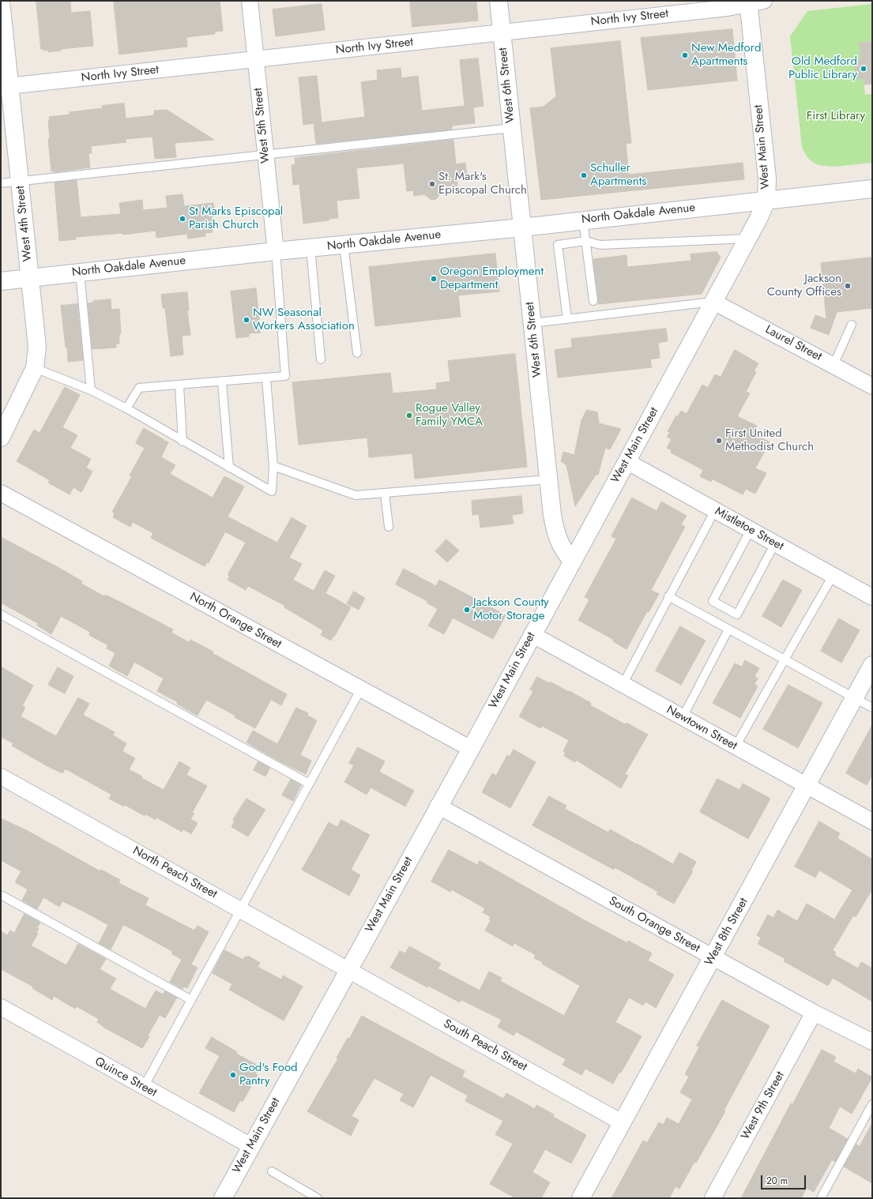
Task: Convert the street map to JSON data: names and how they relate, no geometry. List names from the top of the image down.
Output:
{
  "streets": {
    "main road": [
      "West 6th Street",
      "West Main Street",
      "North Oakdale Avenue",
      "West 4th Street",
      "West 8th Street"
    ],
    "street": [
      "North Ivy Street",
      "West 5th Street",
      "Laurel Street",
      "Mistletoe Street",
      "North Orange Street",
      "Newtown Street",
      "North Peach Street",
      "South Orange Street",
      "South Peach Street",
      "Quince Street",
      "West 9th Street"
    ]
  },
  "crossings": [
    ["North Ivy Street", "West 6th Street"],
    ["North Ivy Street", "West 5th Street"],
    ["North Ivy Street", "West Main Street"],
    ["North Ivy Street", "West 4th Street"],
    ["West 6th Street", "West Main Street"],
    ["West 6th Street", "North Oakdale Avenue"],
    ["West 5th Street", "North Oakdale Avenue"],
    ["West Main Street", "North Oakdale Avenue"],
    ["West Main Street", "Laurel Street"],
    ["West Main Street", "Mistletoe Street"],
    ["West Main Street", "North Orange Street"],
    ["West Main Street", "Newtown Street"],
    ["West Main Street", "North Peach Street"],
    ["West Main Street", "South Orange Street"],
    ["West Main Street", "South Peach Street"],
    ["West Main Street", "Quince Street"],
    ["North Oakdale Avenue", "West 4th Street"],
    ["Newtown Street", "West 8th Street"],
    ["North Peach Street", "South Peach Street"],
    ["South Orange Street", "West 8th Street"],
    ["South Orange Street", "West 9th Street"],
    ["West 8th Street", "South Peach Street"]
  ],
  "parks": ["First Library"],
  "places": [
    "New Medford Apartments",
    "Old Medford Public Library",
    "Schuller Apartments",
    "St. Mark's Episcopal Church",
    "St Marks Episcopal Parish Church",
    "Oregon Employment Department",
    "Jackson County Offices",
    "NW Seasonal Workers Association",
    "Rogue Valley Family YMCA",
    "First United Methodist Church",
    "Jackson County Motor Storage",
    "God's Food Pantry"
  ],
  "scale_bar": "20 m"
}
